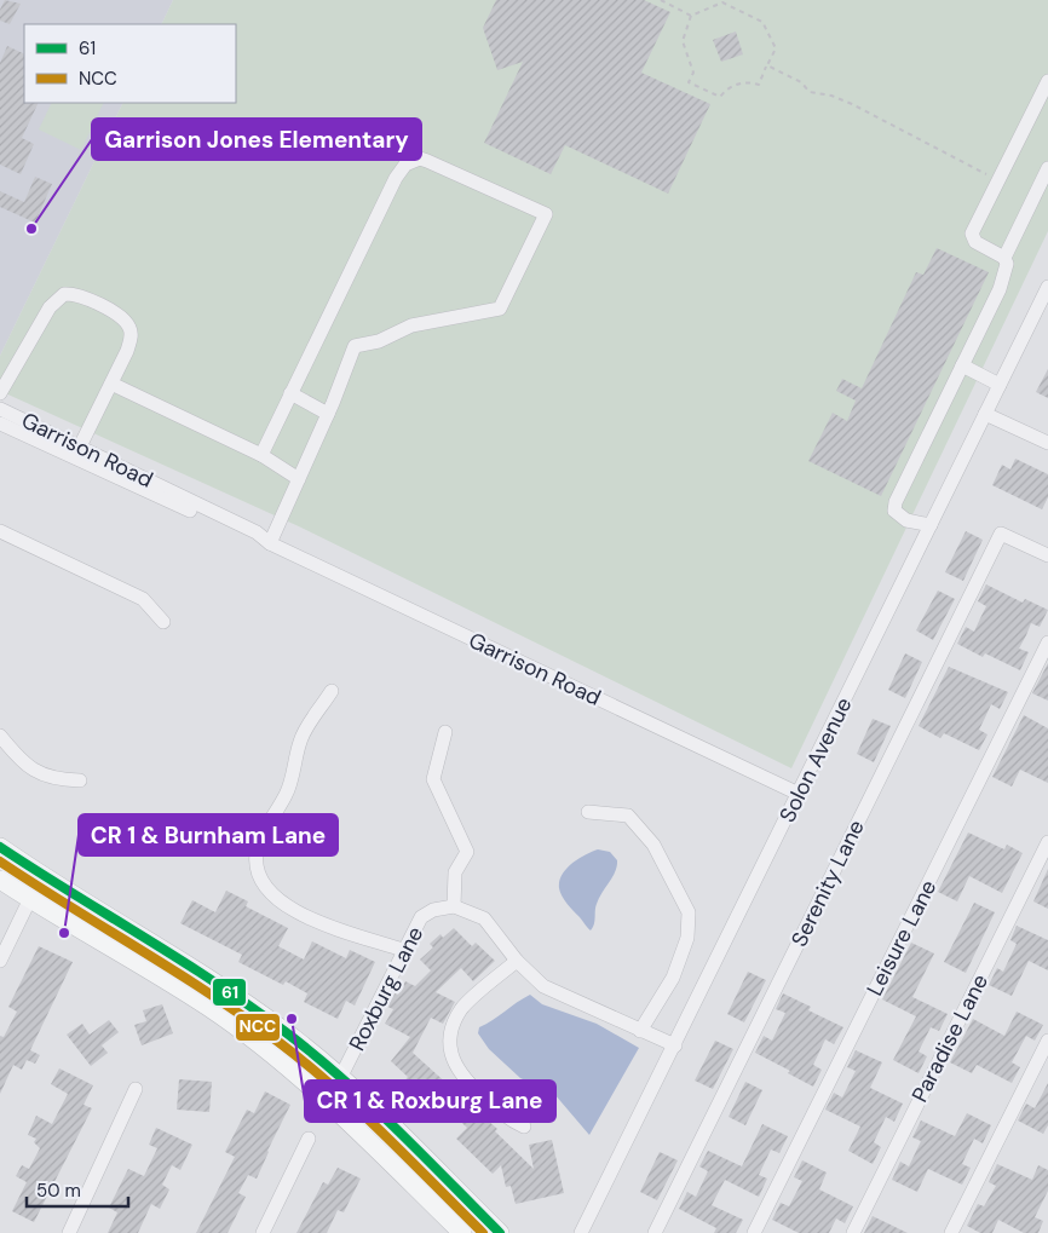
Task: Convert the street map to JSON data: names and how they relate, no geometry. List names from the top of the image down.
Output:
{
  "streets": {
    "street": [
      "Garrison Road",
      "Solon Avenue",
      "Serenity Lane",
      "Leisure Lane",
      "Roxburg Lane",
      "Paradise Lane"
    ]
  },
  "crossings": [
    ["Garrison Road", "Solon Avenue"]
  ],
  "places": ["Garrison Jones Elementary", "CR 1 & Burnham Lane", "CR 1 & Roxburg Lane"],
  "lines": ["transit line 61", "transit line NCC"],
  "legend": ["61", "NCC"],
  "scale_bar": "50 m"
}
